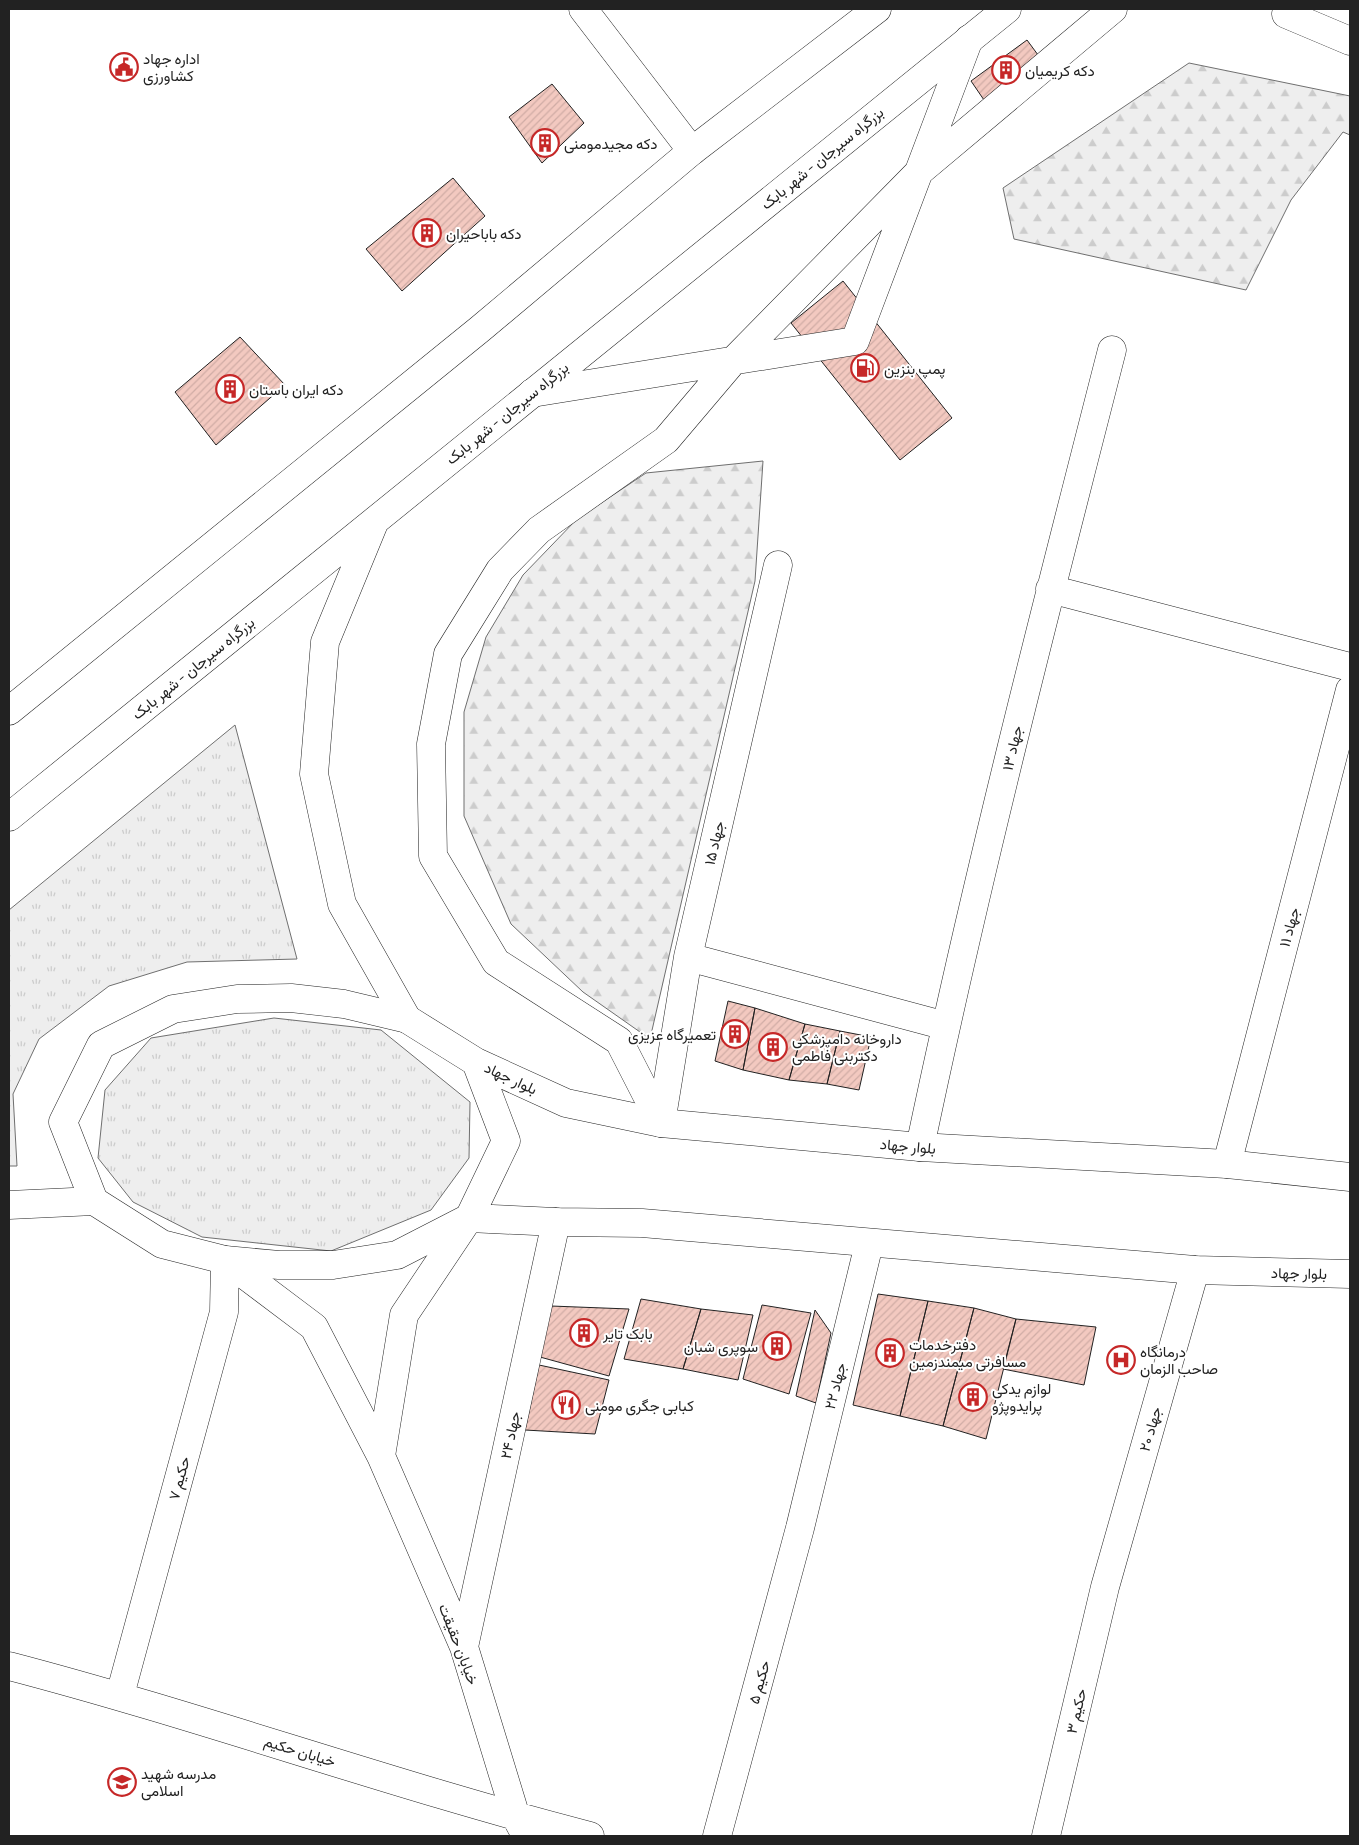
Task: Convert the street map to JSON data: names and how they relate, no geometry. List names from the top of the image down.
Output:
{
  "streets": {
    "main road": [
      "بزرگراه سیرجان - شهر بابک",
      "جهاد ۱۳",
      "جهاد ۱۵",
      "جهاد ۱۱",
      "بلوار جهاد",
      "جهاد ۲۲",
      "جهاد ۲۰",
      "جهاد ۲۴",
      "حکیم ۷",
      "خیابان حقیقت",
      "حکیم ۵",
      "حکیم ۳",
      "خیابان حکیم"
    ]
  },
  "crossings": [
    ["جهاد ۱۳", "بلوار جهاد"],
    ["جهاد ۱۵", "بلوار جهاد"],
    ["جهاد ۱۱", "بلوار جهاد"],
    ["بلوار جهاد", "جهاد ۲۲"],
    ["بلوار جهاد", "جهاد ۲۰"],
    ["بلوار جهاد", "جهاد ۲۴"],
    ["جهاد ۲۲", "حکیم ۵"],
    ["جهاد ۲۰", "حکیم ۳"],
    ["جهاد ۲۴", "خیابان حقیقت"],
    ["حکیم ۷", "خیابان حقیقت"],
    ["حکیم ۷", "خیابان حکیم"],
    ["خیابان حقیقت", "خیابان حکیم"]
  ],
  "places": {
    "public building": ["اداره جهاد کشاورزی"],
    "building": [
      "دکه کریمیان",
      "دکه مجیدمومنی",
      "دکه باباحیران",
      "دکه ایران باستان",
      "تعمیرگاه عزیزی",
      "داروخانه دامپزشکی دکتربنی فاطمی",
      "بابک تایر",
      "سوپری شبان",
      "دفترخدمات مسافرتی میمندزمین",
      "لوازم یدکی پرایدوپژو"
    ],
    "fuel station": ["پمپ بنزین"],
    "hospital": ["درمانگاه صاحب الزمان"],
    "restaurant": ["کبابی جگری مومنی"],
    "school or university": ["مدرسه شهید اسلامی"]
  }
}
